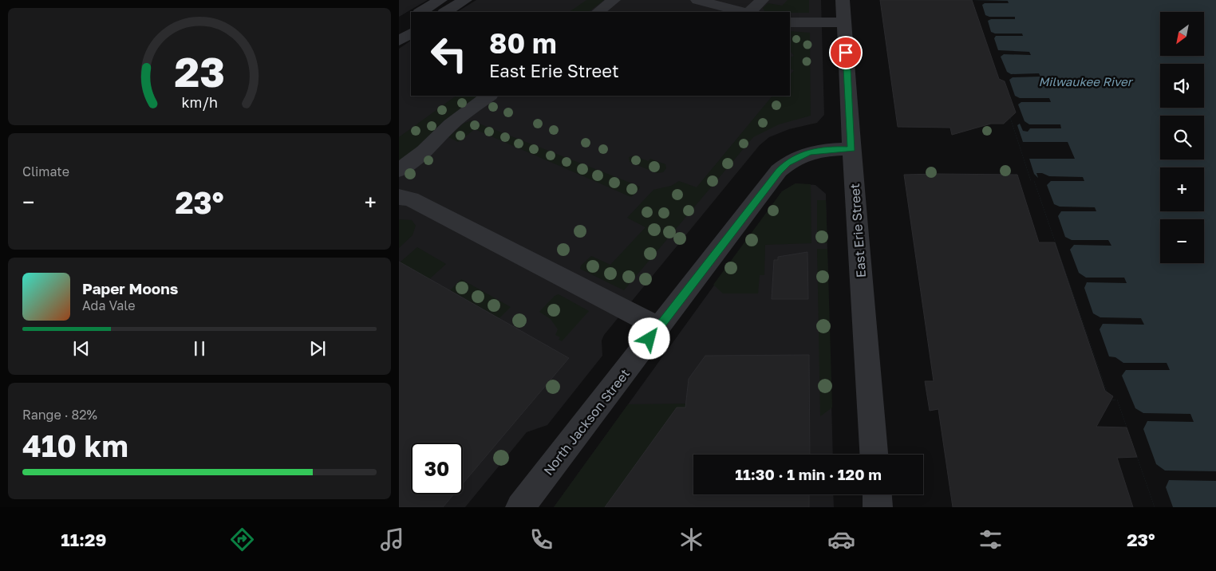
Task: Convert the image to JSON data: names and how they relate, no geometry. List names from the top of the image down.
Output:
{
  "streets": {
    "street": ["East Erie Street", "North Jackson Street"]
  },
  "crossings": [
    ["East Erie Street", "North Jackson Street"]
  ],
  "water": ["Milwaukee River"],
  "north": "bottom left",
  "page": {
    "map_buttons": ["+", "−"],
    "turn": ["80 m", "East Erie Street"],
    "tile": [
      "Climate",
      ["Range · 82%", "410 km"]
    ],
    "heat": ["−", "23°", "+"],
    "song": ["Paper Moons", "Ada Vale"],
    "limit": "30",
    "trip": "11:30 · 1 min · 120 m",
    "tabs": ["11:29", "23°"],
    "gauge": ["23", "km/h"]
  }
}
